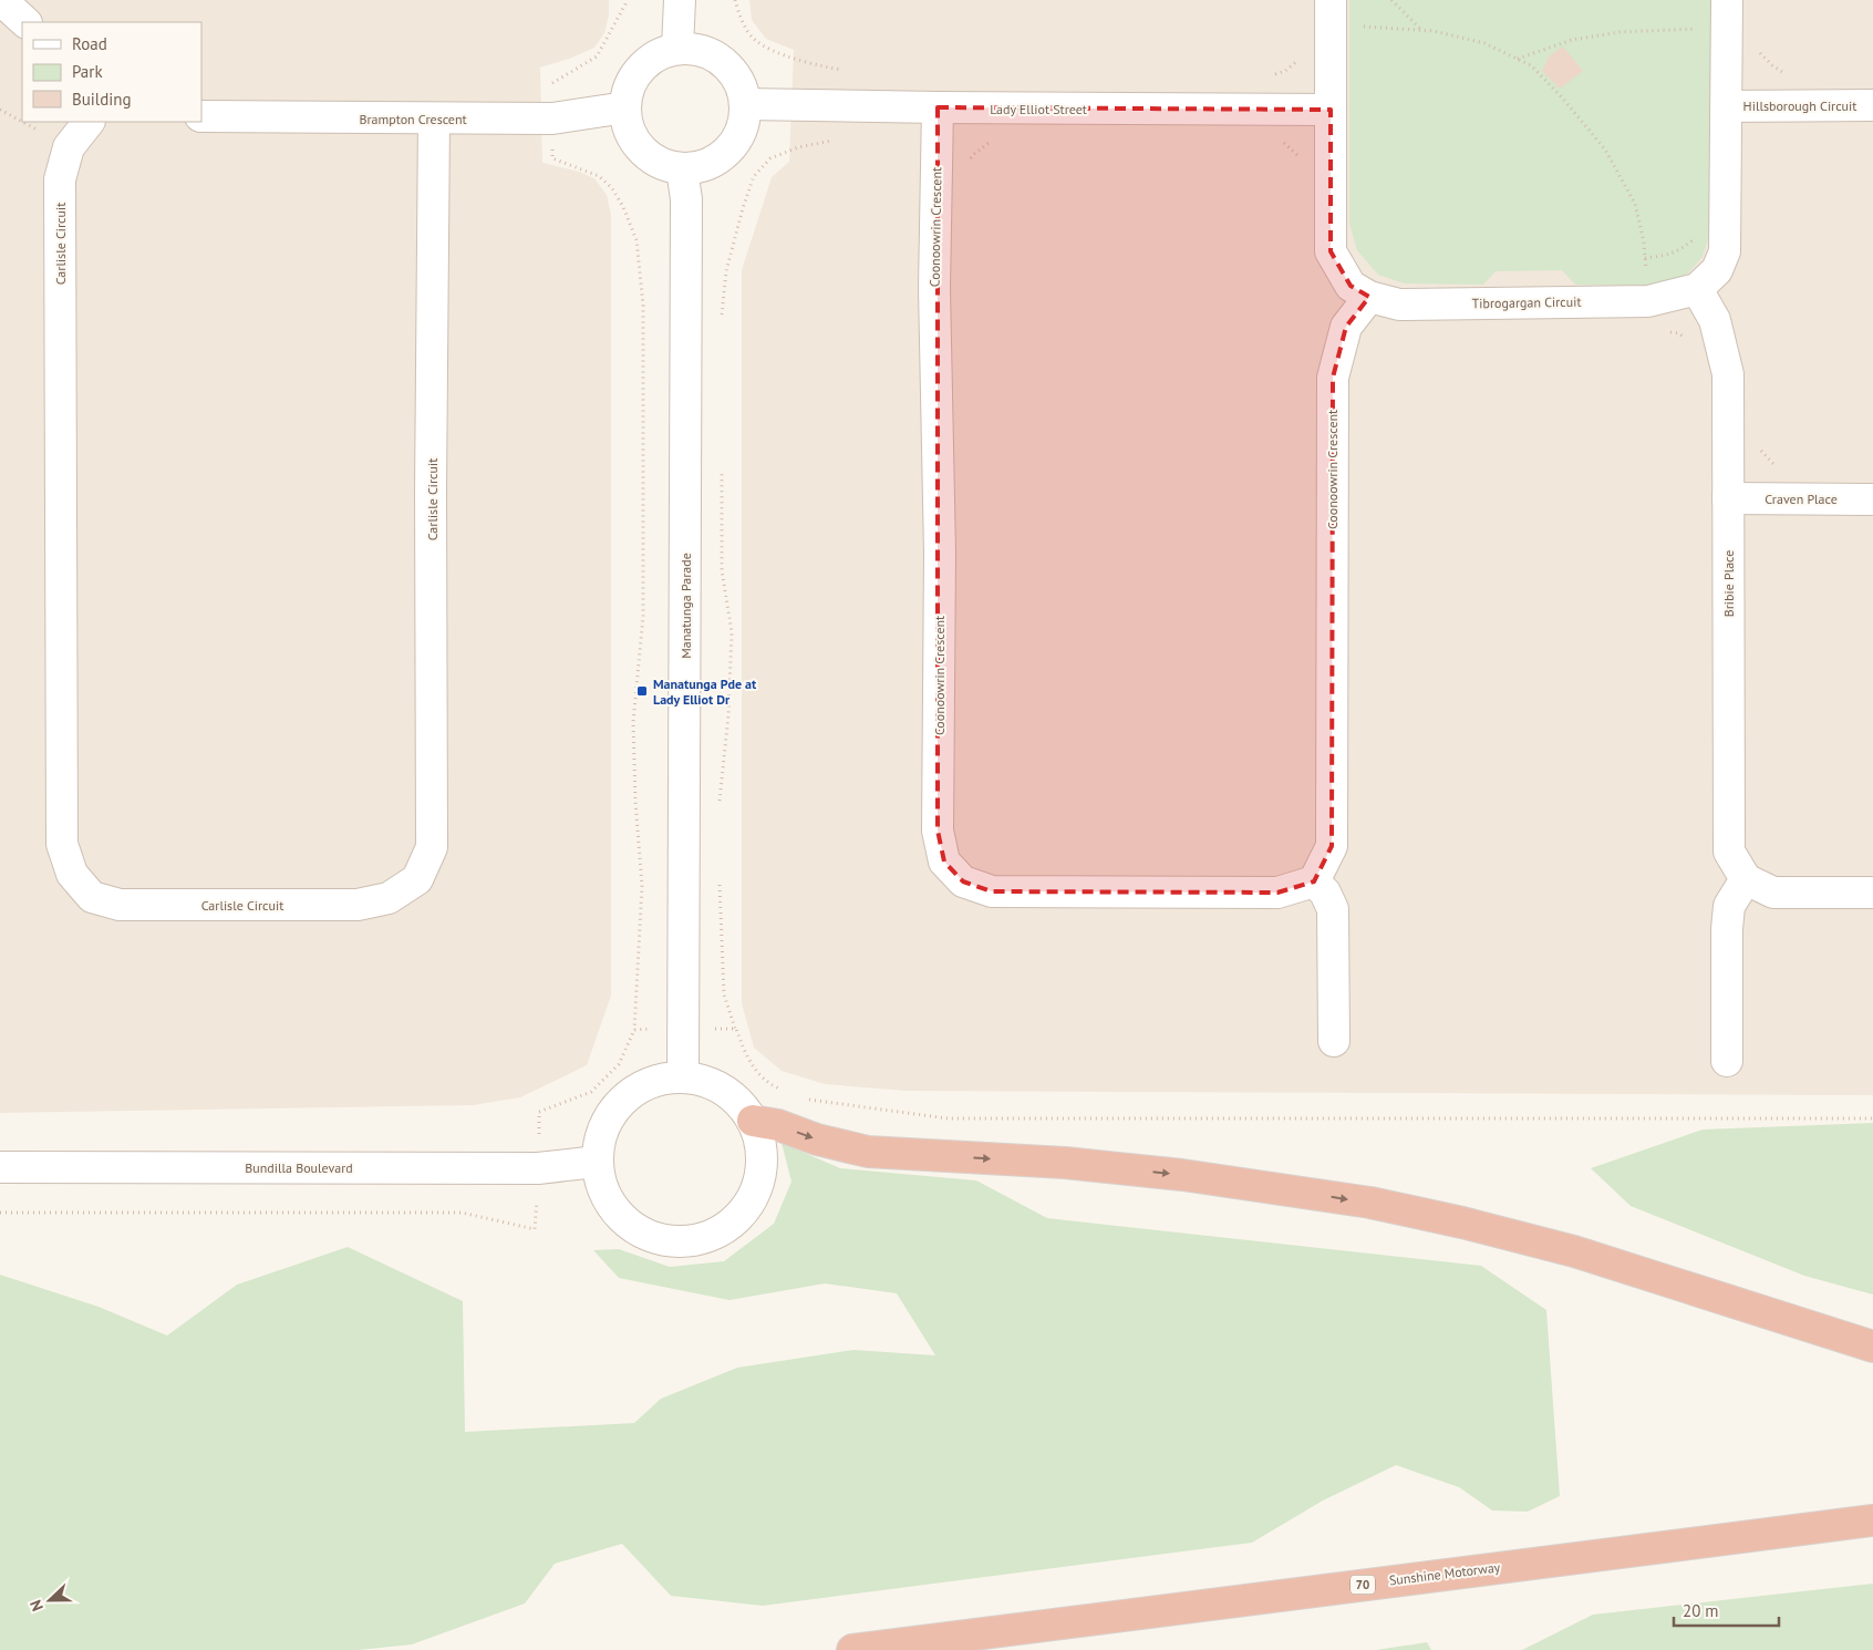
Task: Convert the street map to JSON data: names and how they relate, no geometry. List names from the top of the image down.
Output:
{
  "streets": {
    "highway": ["Sunshine Motorway", "70"],
    "street": [
      "Hillsborough Circuit",
      "Lady Elliot Street",
      "Brampton Crescent",
      "Coonoowrin Crescent",
      "Carlisle Circuit",
      "Tibrogargan Circuit",
      "Craven Place",
      "Bribie Place",
      "Manatunga Parade",
      "Bundilla Boulevard"
    ]
  },
  "crossings": [
    ["Hillsborough Circuit", "Tibrogargan Circuit"],
    ["Lady Elliot Street", "Brampton Crescent"],
    ["Lady Elliot Street", "Coonoowrin Crescent"],
    ["Lady Elliot Street", "Tibrogargan Circuit"],
    ["Lady Elliot Street", "Manatunga Parade"],
    ["Brampton Crescent", "Carlisle Circuit"],
    ["Brampton Crescent", "Manatunga Parade"],
    ["Coonoowrin Crescent", "Tibrogargan Circuit"],
    ["Tibrogargan Circuit", "Bribie Place"],
    ["Craven Place", "Bribie Place"],
    ["Manatunga Parade", "Bundilla Boulevard"]
  ],
  "places": {
    "transit": ["Manatunga Pde at Lady Elliot Dr"]
  },
  "legend": ["Road", "Park", "Building"],
  "scale_bar": "20 m",
  "north": "left"
}
